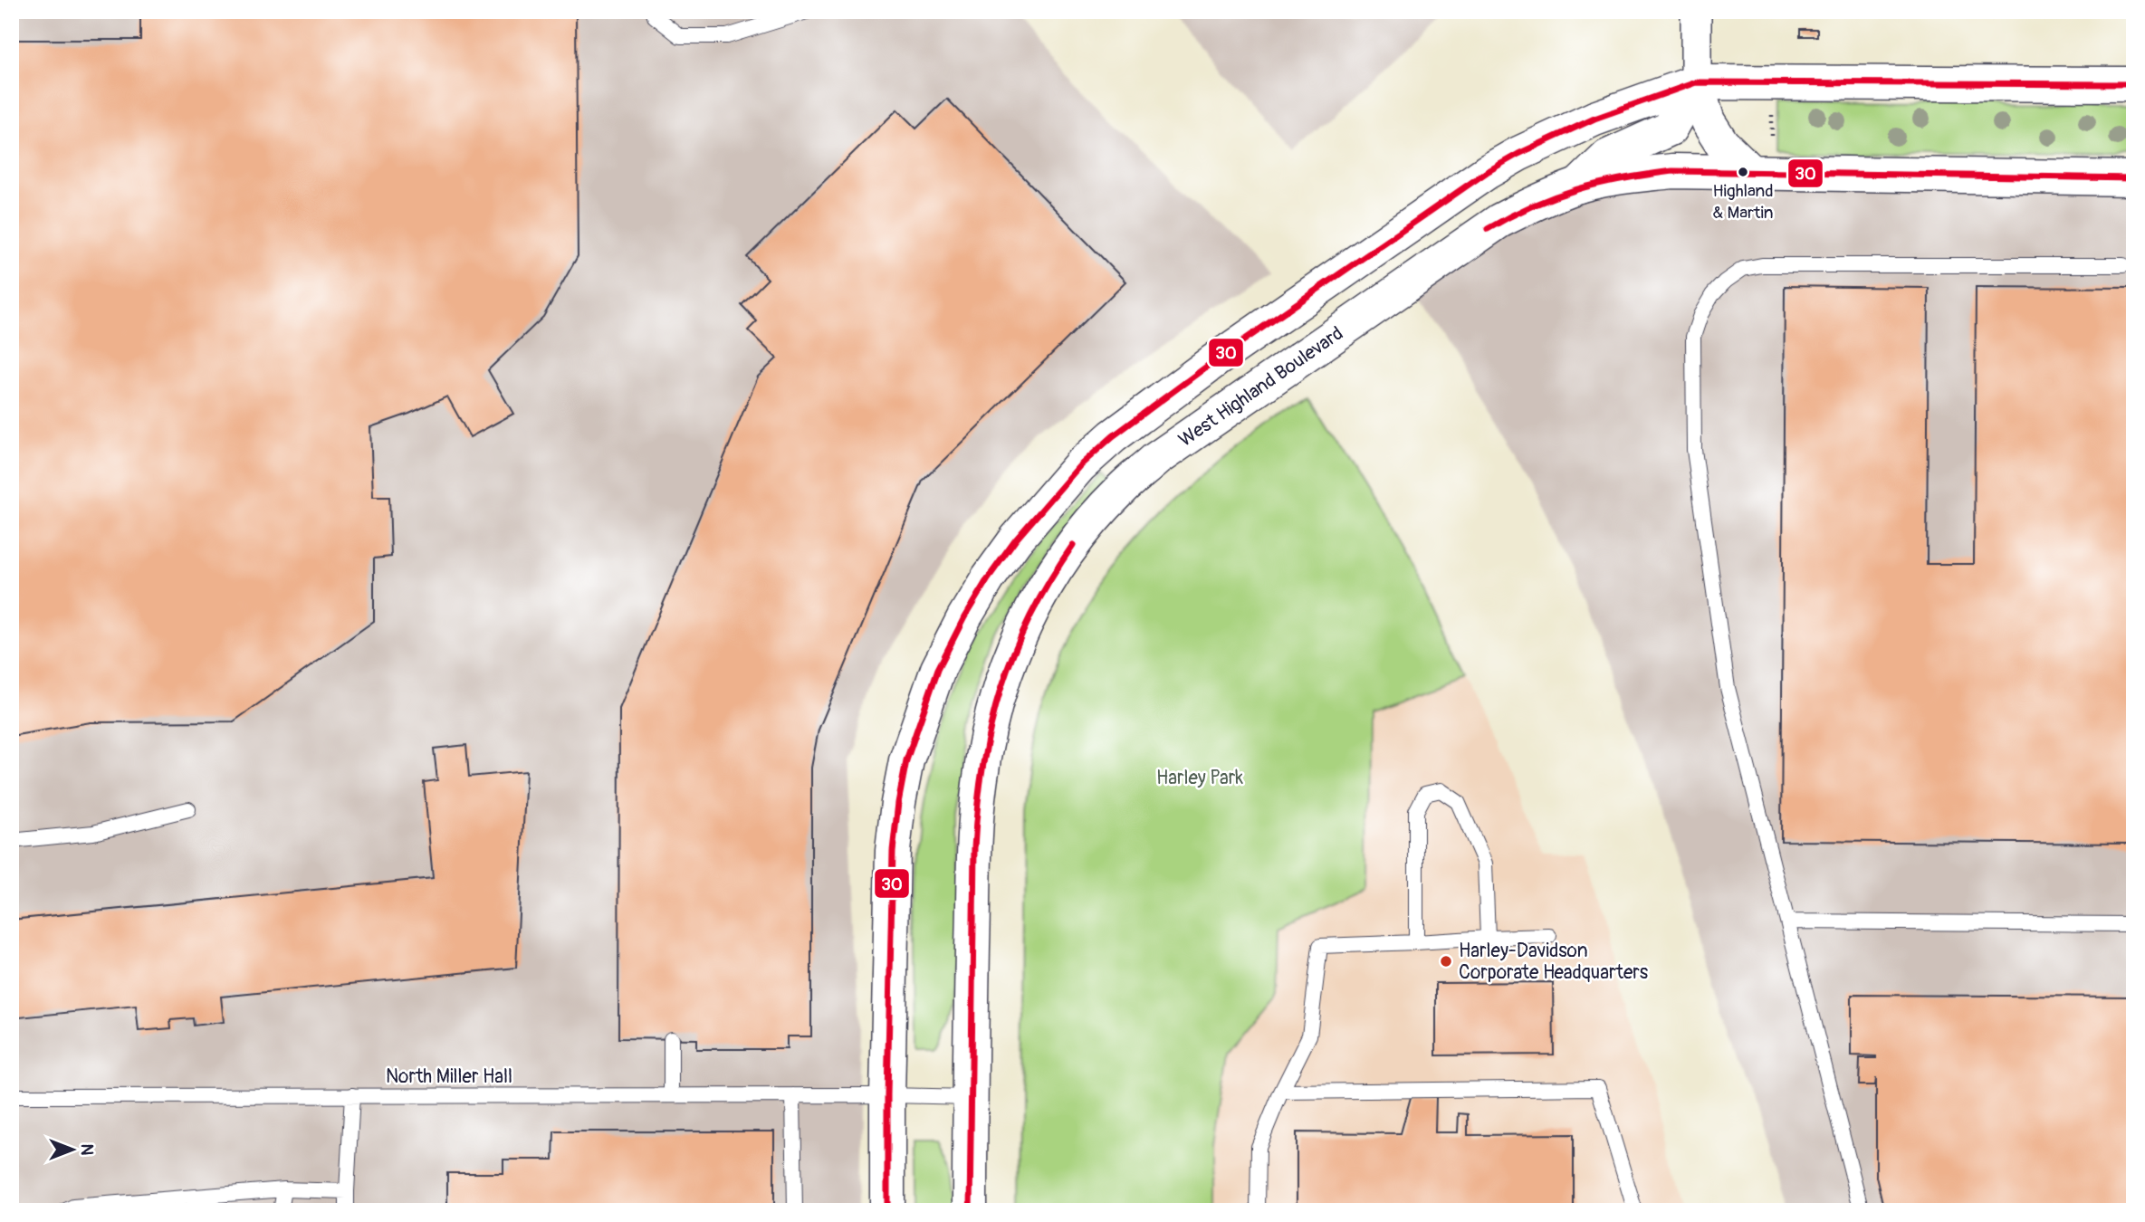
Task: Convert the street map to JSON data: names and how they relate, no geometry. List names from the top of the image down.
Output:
{
  "streets": {
    "street": ["West Highland Boulevard"],
    "lane": ["North Miller Hall"]
  },
  "crossings": [
    ["West Highland Boulevard", "North Miller Hall"]
  ],
  "parks": ["Harley Park"],
  "places": ["Highland & Martin", "Harley-Davidson Corporate Headquarters"],
  "lines": ["transit line 30"],
  "north": "right"
}
